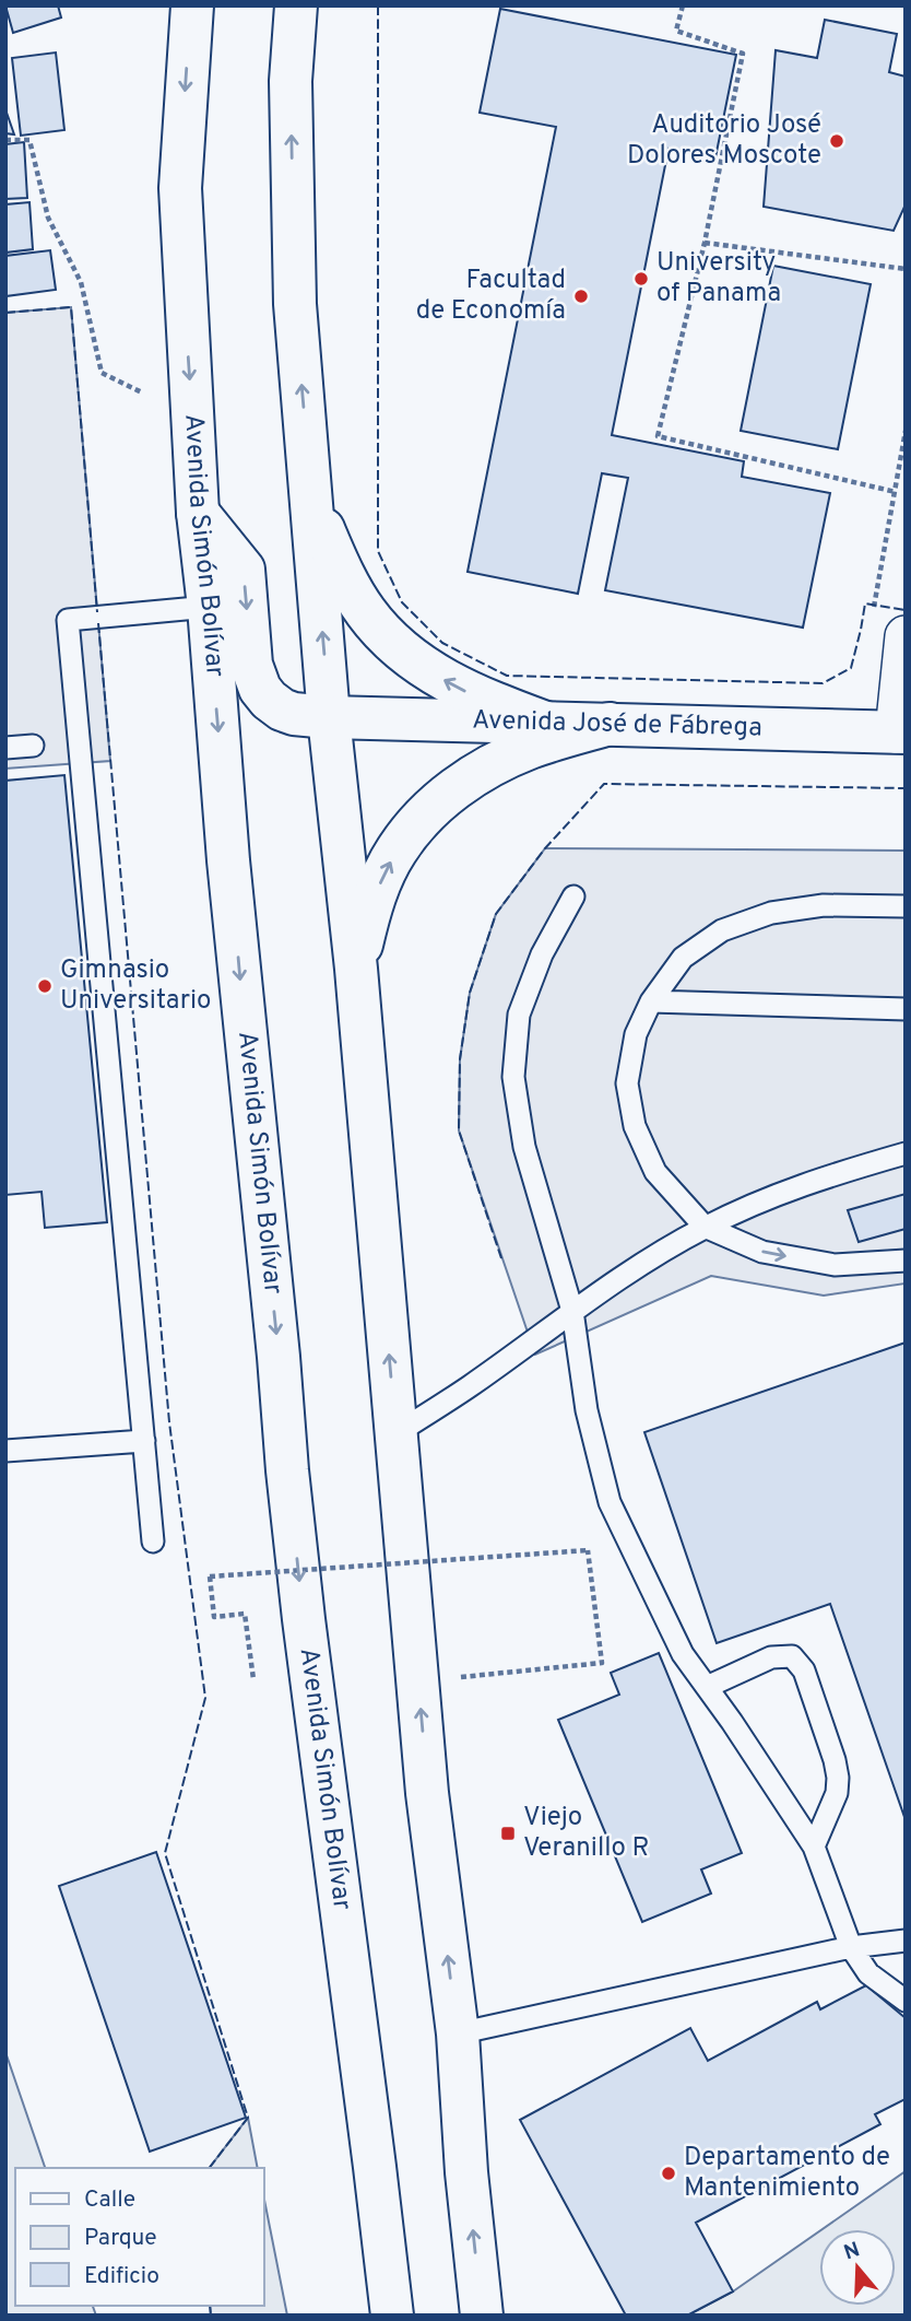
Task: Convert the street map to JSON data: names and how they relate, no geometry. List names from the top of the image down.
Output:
{
  "streets": {
    "main road": ["Avenida Simón Bolívar", "Avenida José de Fábrega"]
  },
  "crossings": [
    ["Avenida Simón Bolívar", "Avenida José de Fábrega"]
  ],
  "places": {
    "other": [
      "Auditorio José Dolores Moscote",
      "University of Panama",
      "Facultad de Economía",
      "Gimnasio Universitario",
      "Departamento de Mantenimiento"
    ],
    "transit": ["Viejo Veranillo R"]
  },
  "legend": ["Calle", "Parque", "Edificio"],
  "north": "top"
}
